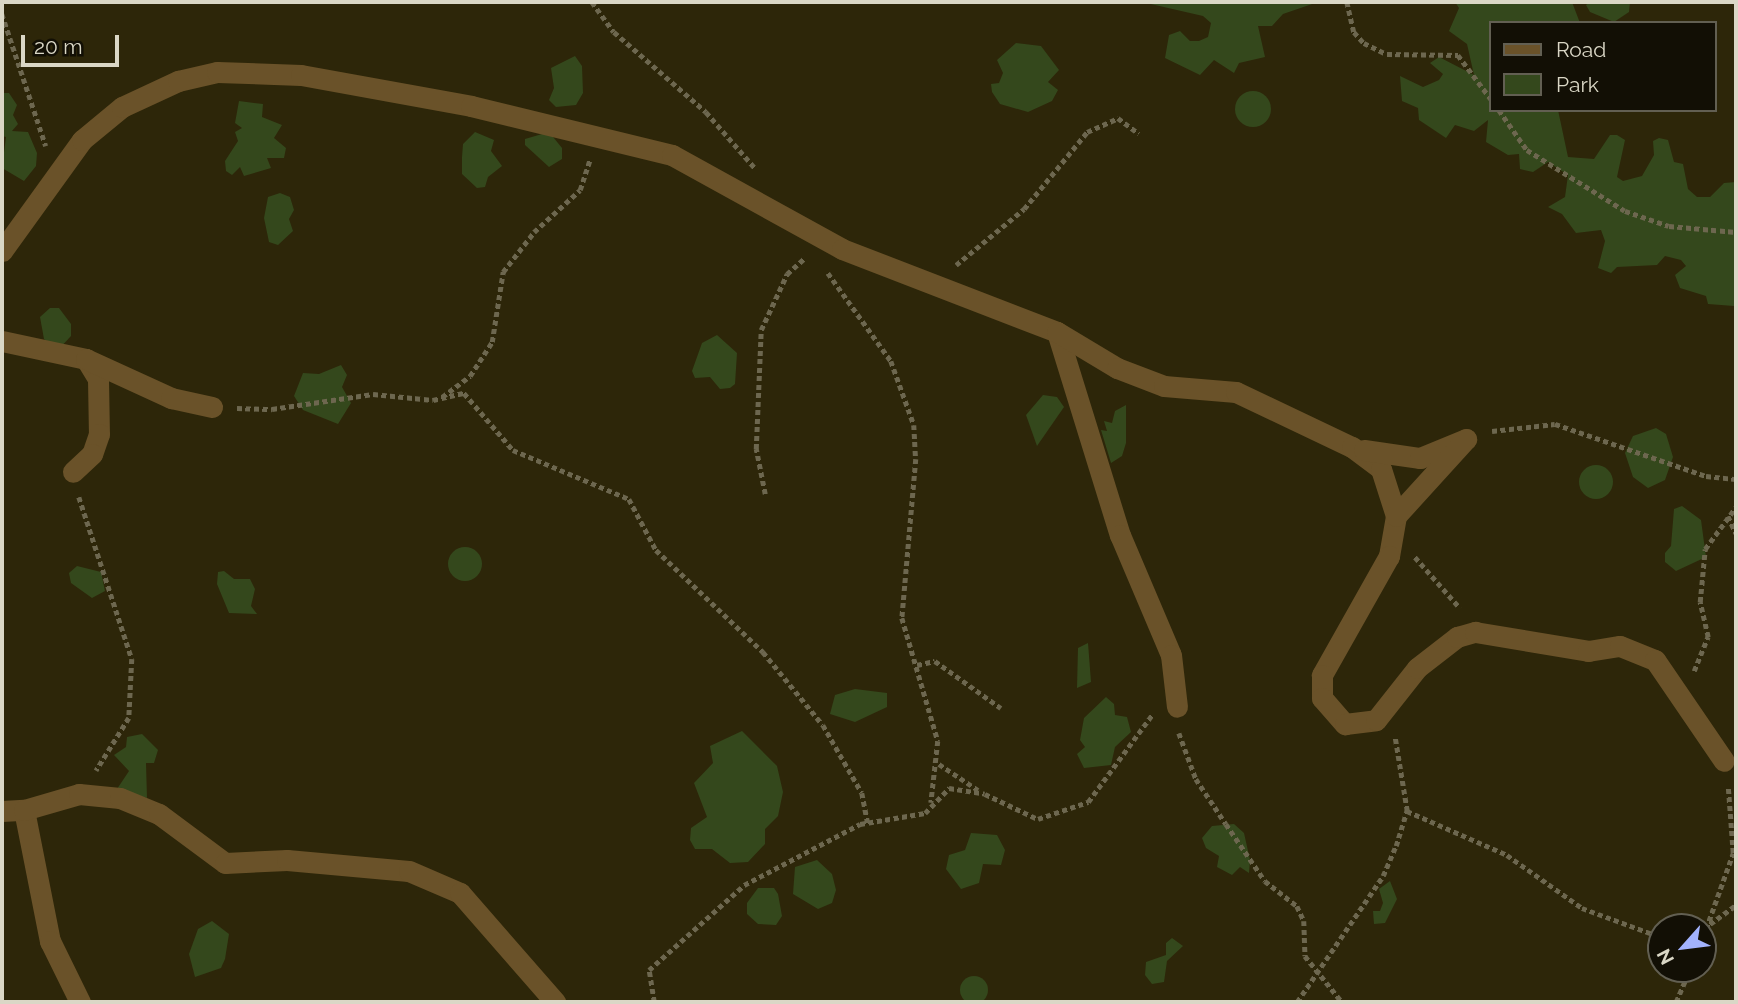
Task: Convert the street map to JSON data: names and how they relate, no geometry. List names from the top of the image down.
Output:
{
  "legend": ["Road", "Park"],
  "scale_bar": "20 m",
  "north": "bottom left"
}
